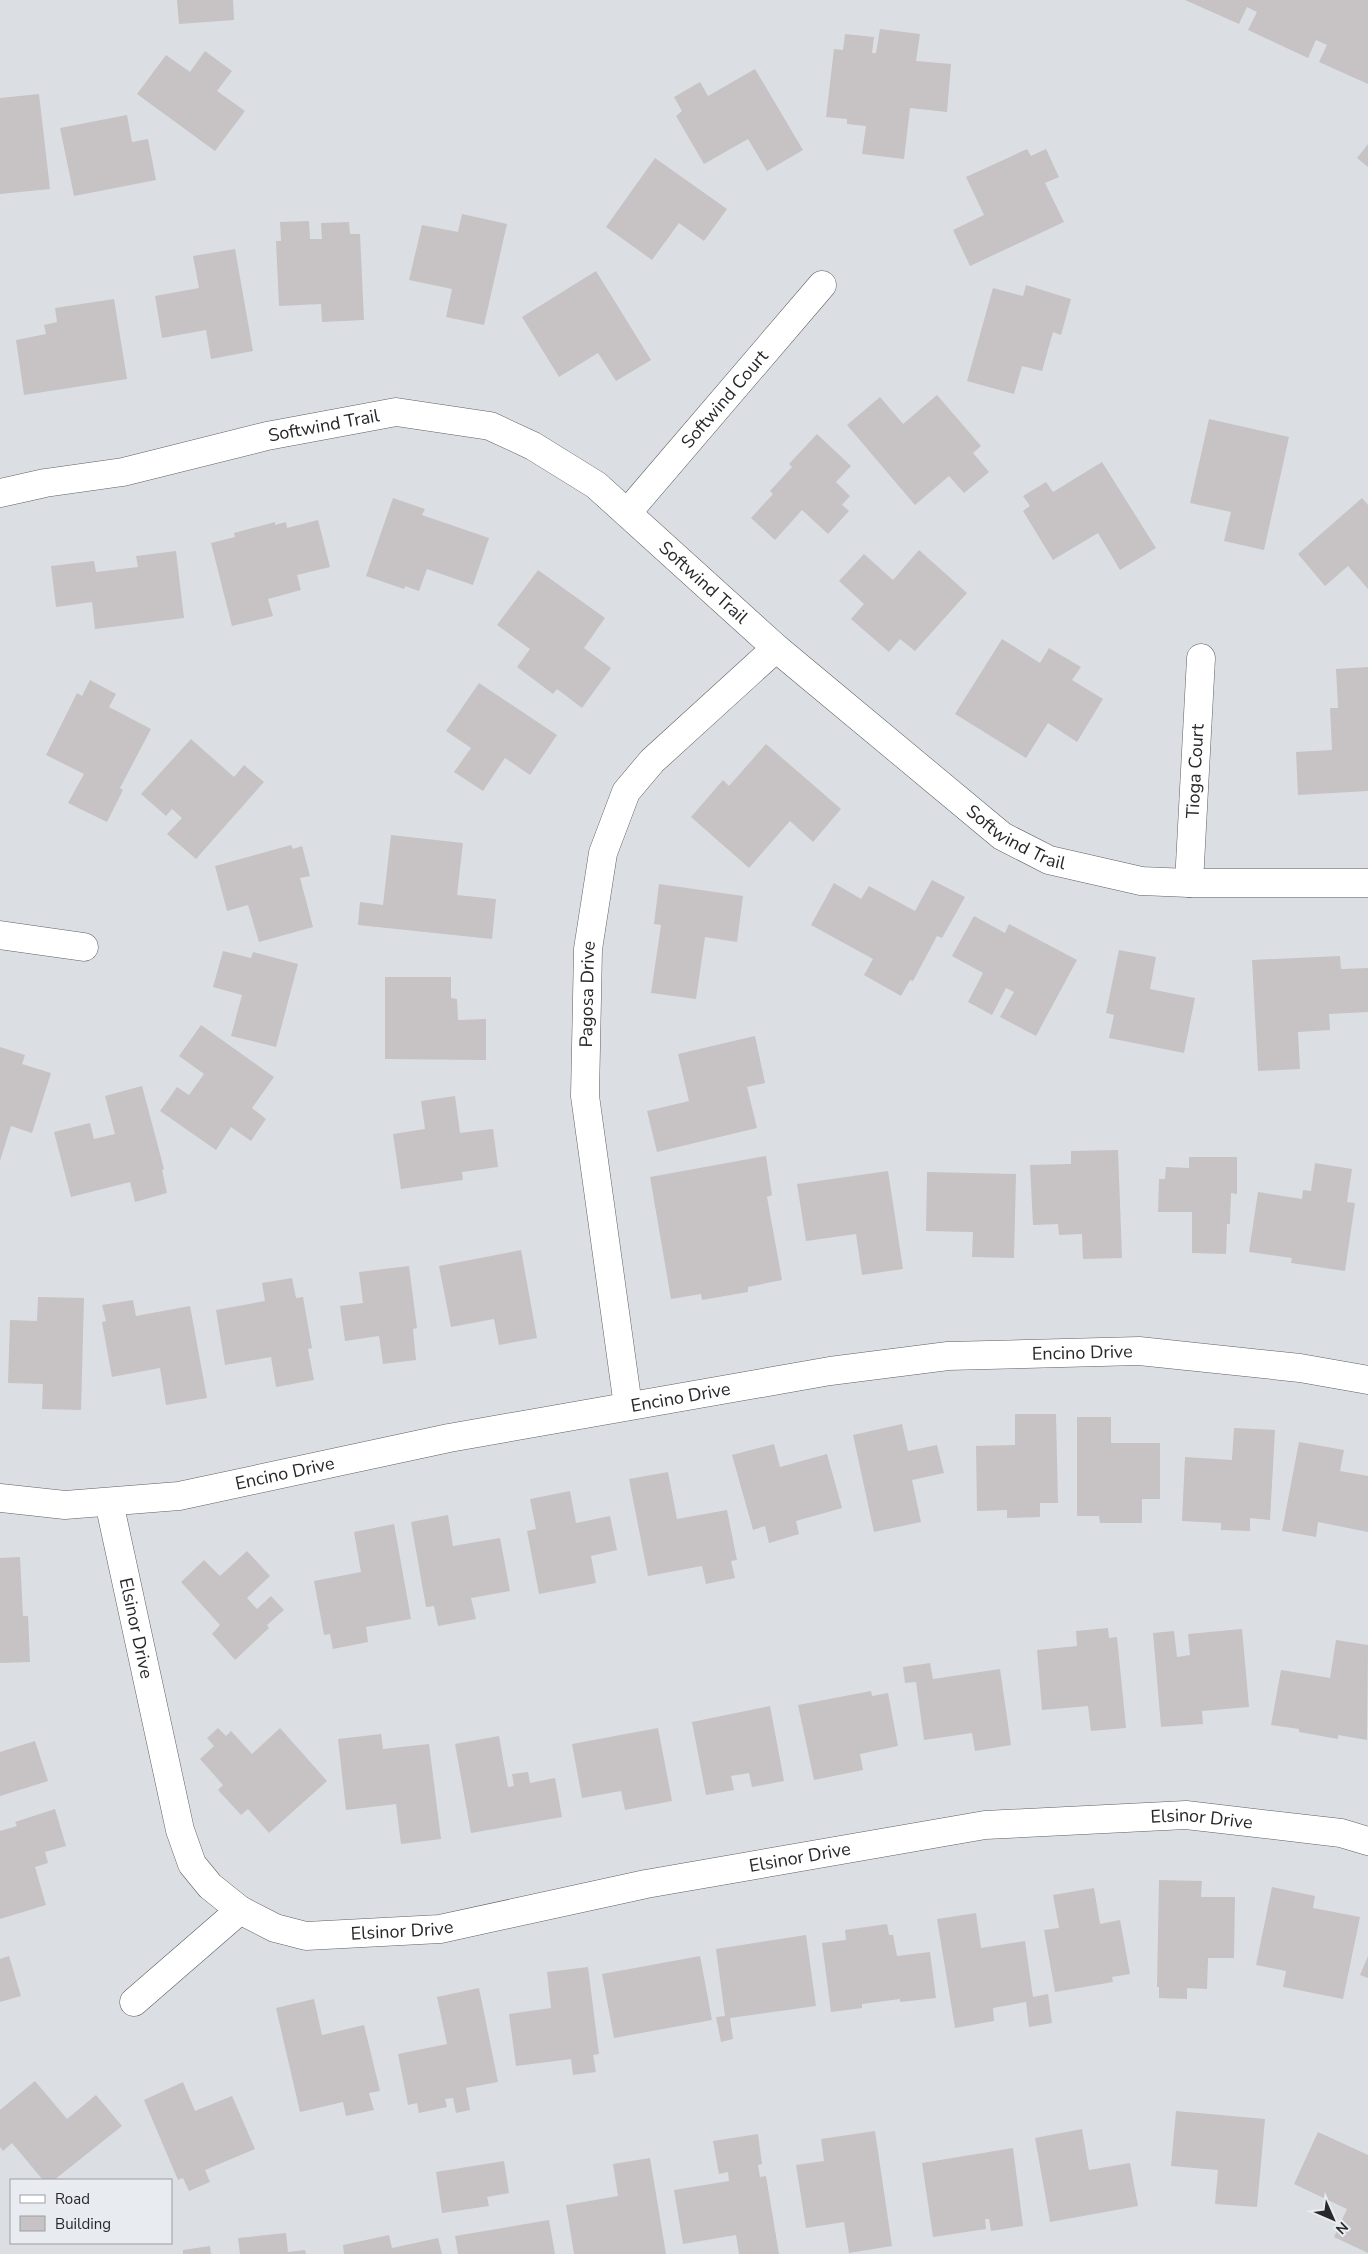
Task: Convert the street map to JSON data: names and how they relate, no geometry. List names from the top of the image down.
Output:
{
  "streets": {
    "street": [
      "Softwind Court",
      "Softwind Trail",
      "Tioga Court",
      "Pagosa Drive",
      "Encino Drive",
      "Elsinor Drive"
    ]
  },
  "crossings": [
    ["Softwind Court", "Softwind Trail"],
    ["Softwind Trail", "Tioga Court"],
    ["Softwind Trail", "Pagosa Drive"],
    ["Pagosa Drive", "Encino Drive"],
    ["Encino Drive", "Elsinor Drive"]
  ],
  "legend": ["Road", "Building"],
  "north": "bottom right"
}
